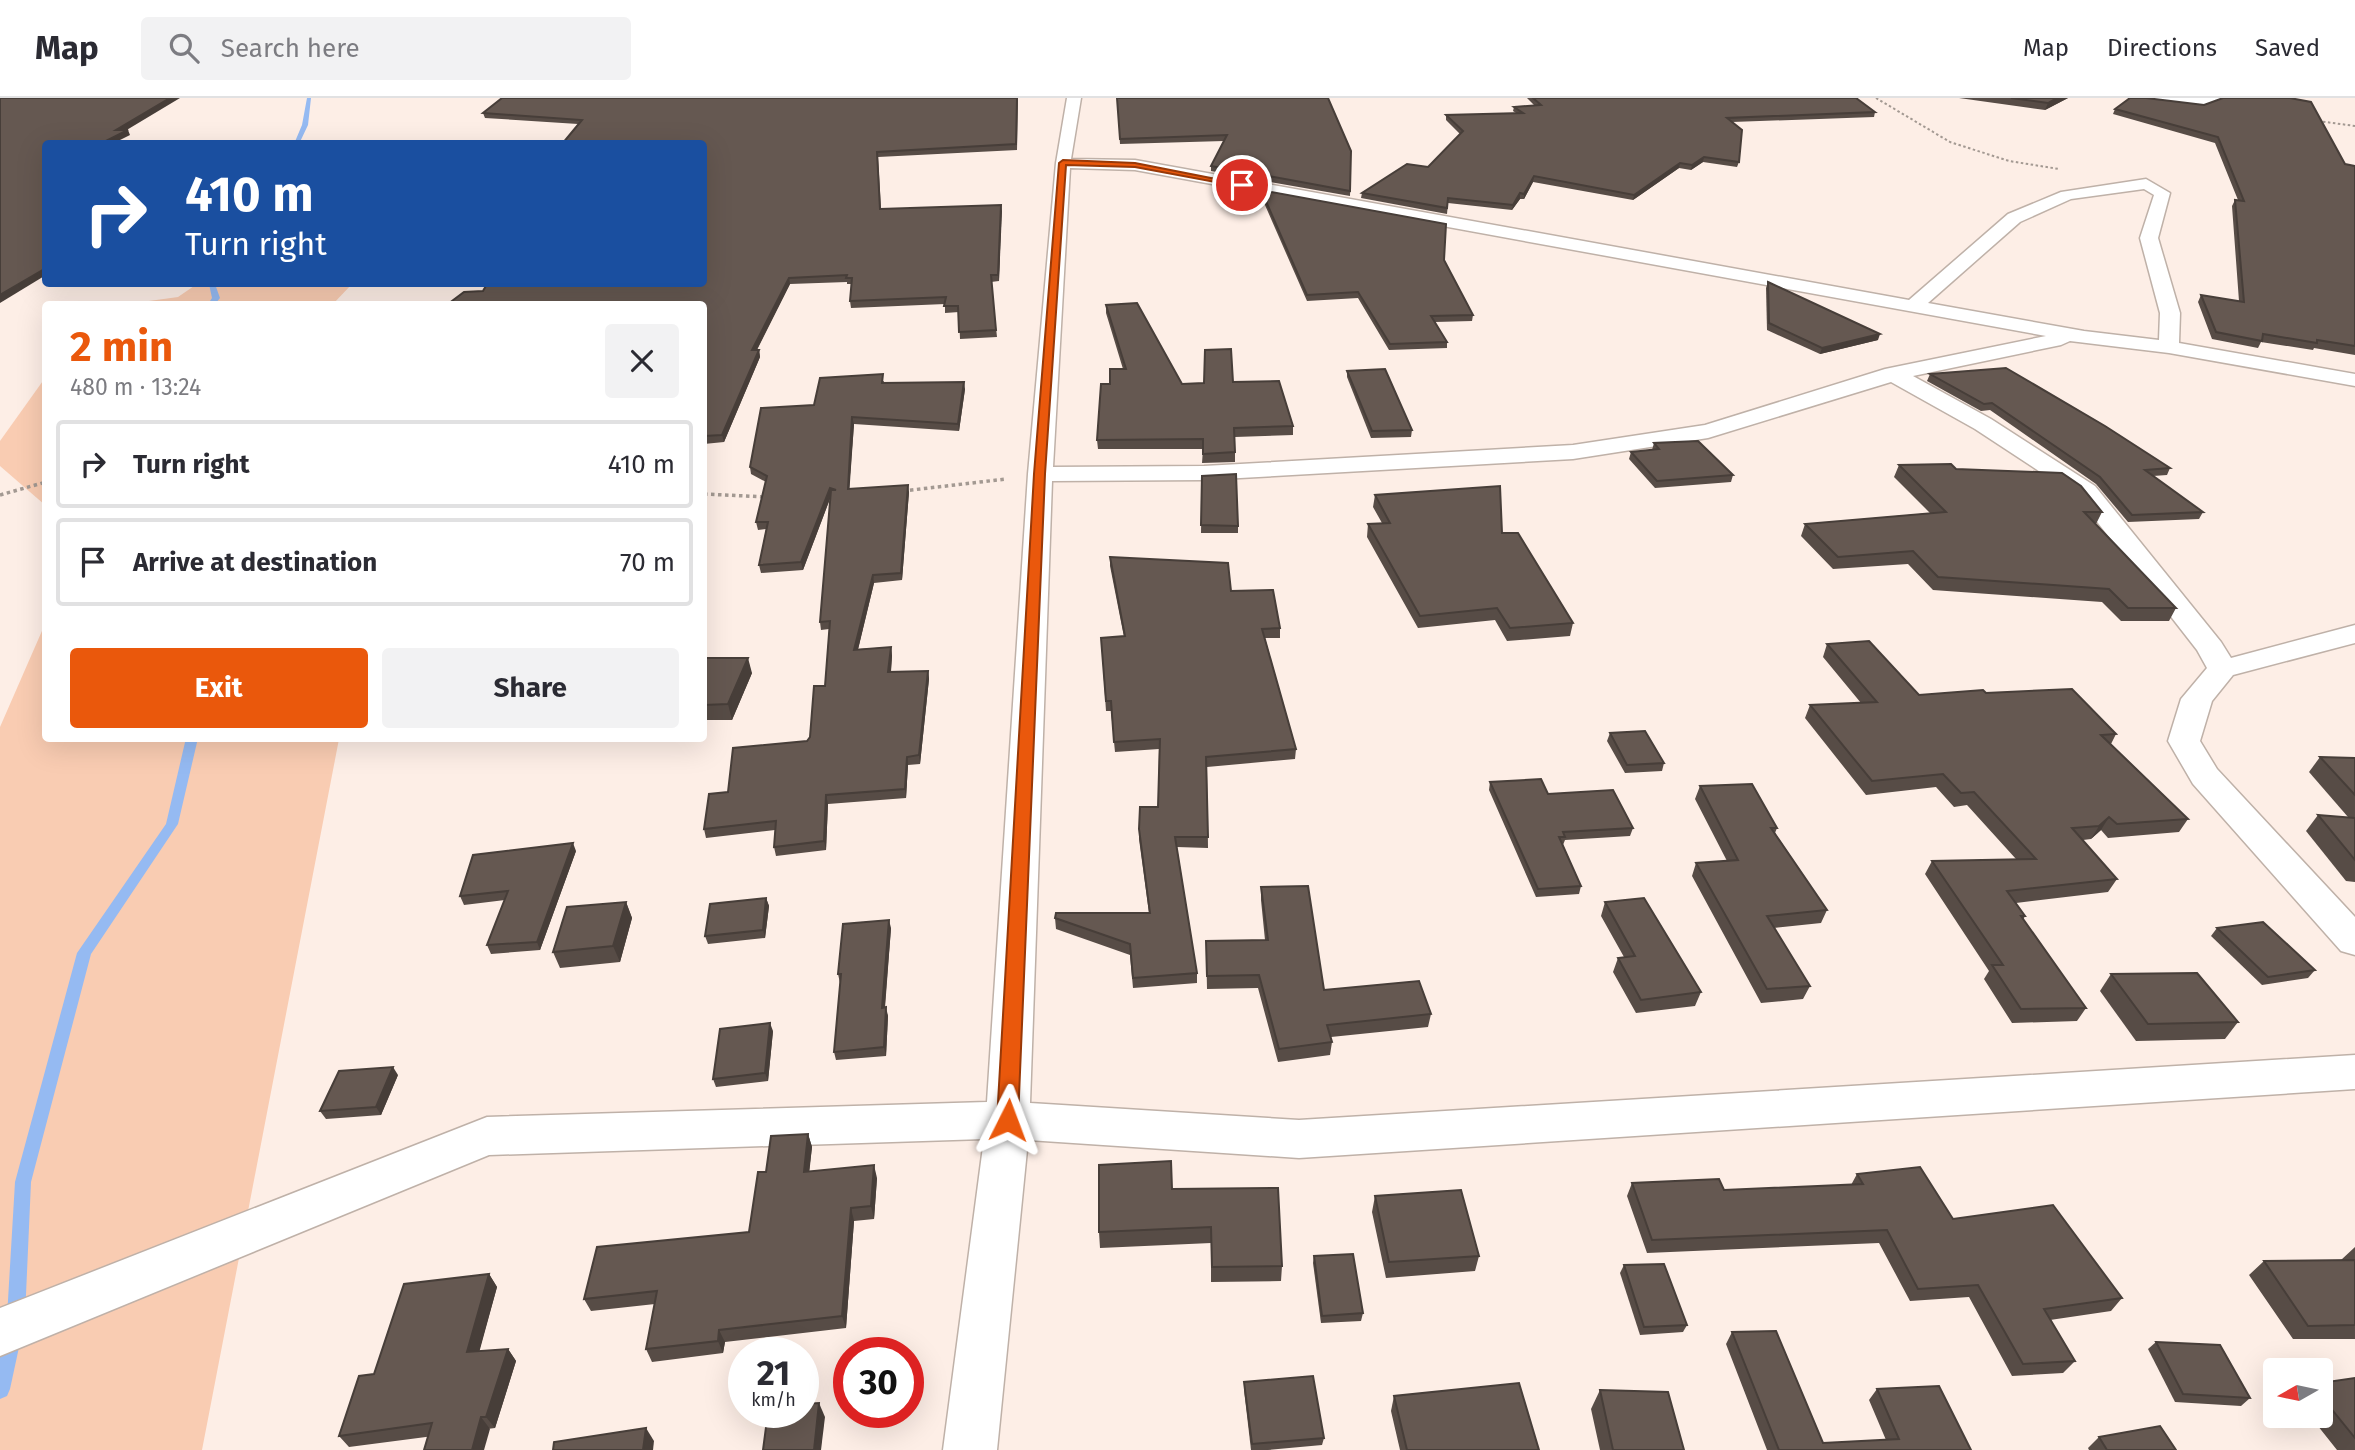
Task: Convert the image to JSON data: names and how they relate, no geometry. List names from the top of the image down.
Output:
{
  "north": "left",
  "page": {
    "header": "Map",
    "search": "Search here",
    "nav": ["Map", "Directions", "Saved"],
    "turn": ["410 m", "Turn right"],
    "heading": ["2 min", "480 m · 13:24"],
    "list": [
      {
        "name": "Turn right",
        "value": "410 m"
      },
      {
        "name": "Arrive at destination",
        "value": "70 m"
      }
    ],
    "buttons": ["Exit", "Share"],
    "speed": "21 km/h",
    "limit": "30"
  }
}
